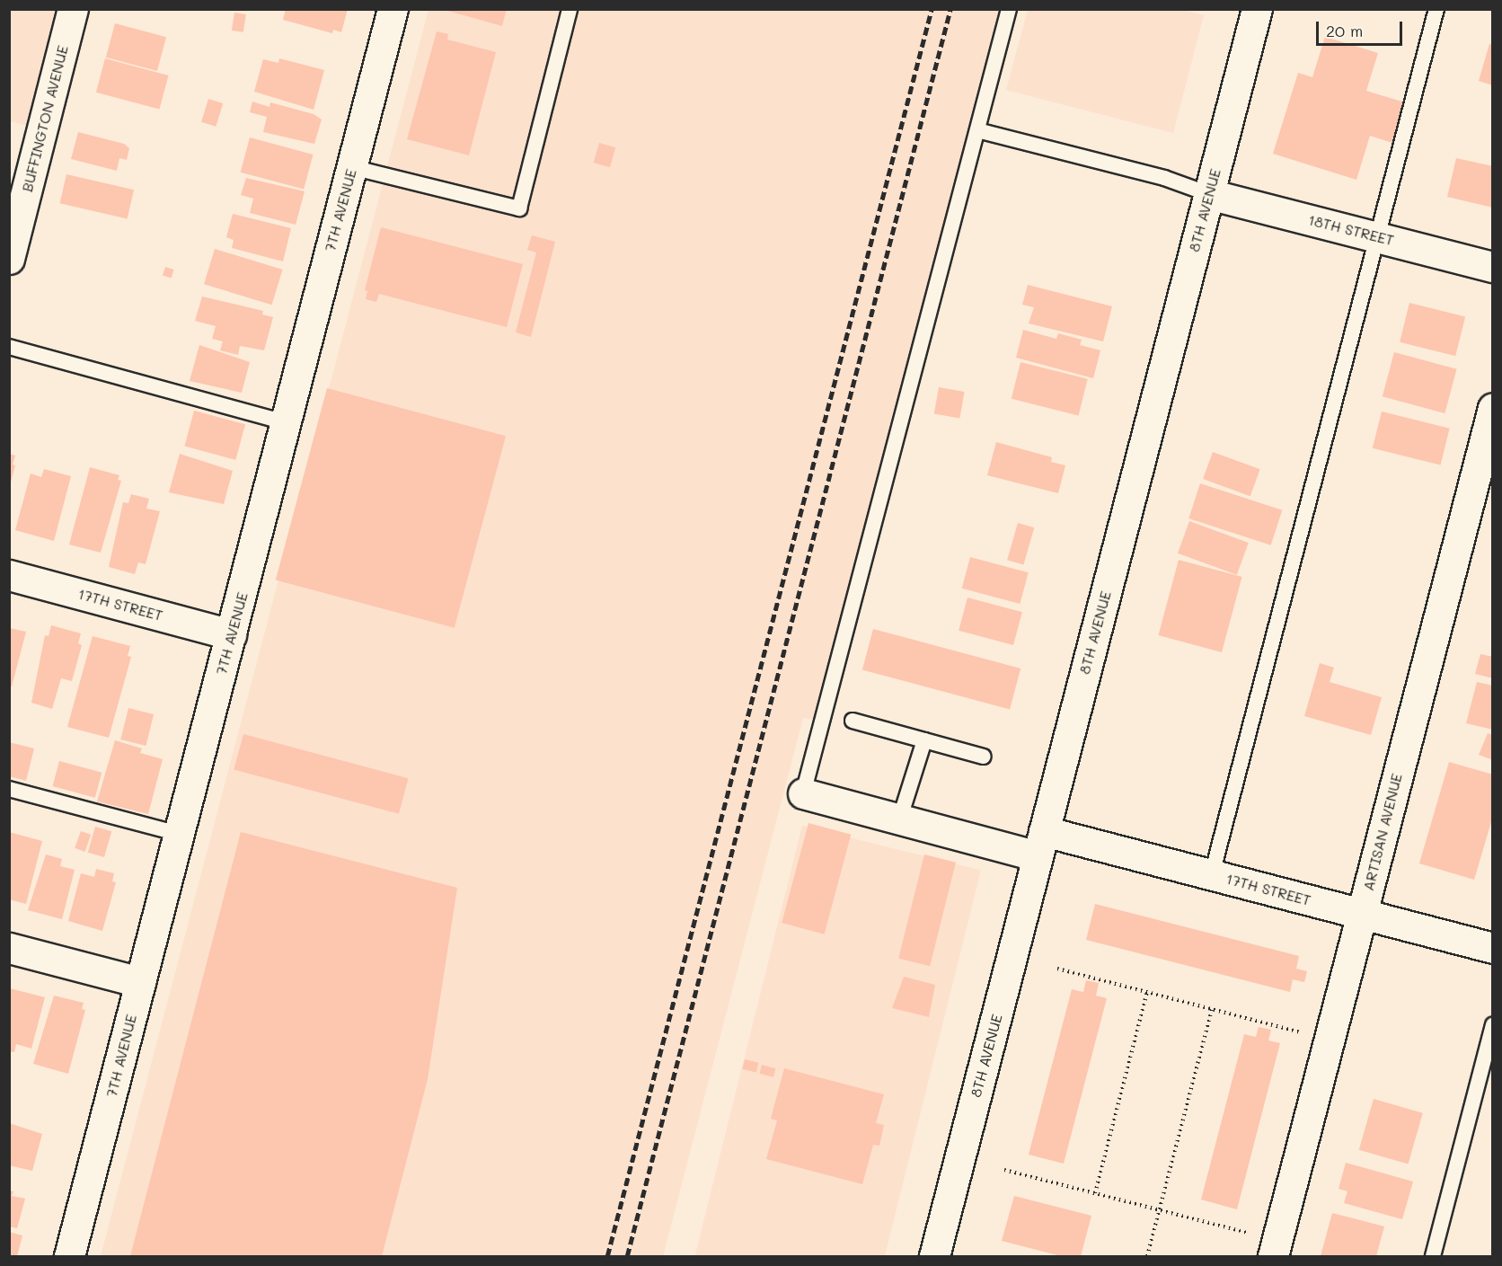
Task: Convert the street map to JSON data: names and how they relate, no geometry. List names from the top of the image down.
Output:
{
  "streets": {
    "street": [
      "BUFFINGTON AVENUE",
      "7TH AVENUE",
      "8TH AVENUE",
      "18TH STREET",
      "17TH STREET",
      "ARTISAN AVENUE"
    ]
  },
  "crossings": [
    ["7TH AVENUE", "17TH STREET"],
    ["8TH AVENUE", "18TH STREET"],
    ["8TH AVENUE", "17TH STREET"],
    ["17TH STREET", "ARTISAN AVENUE"]
  ],
  "scale_bar": "20 m"
}
